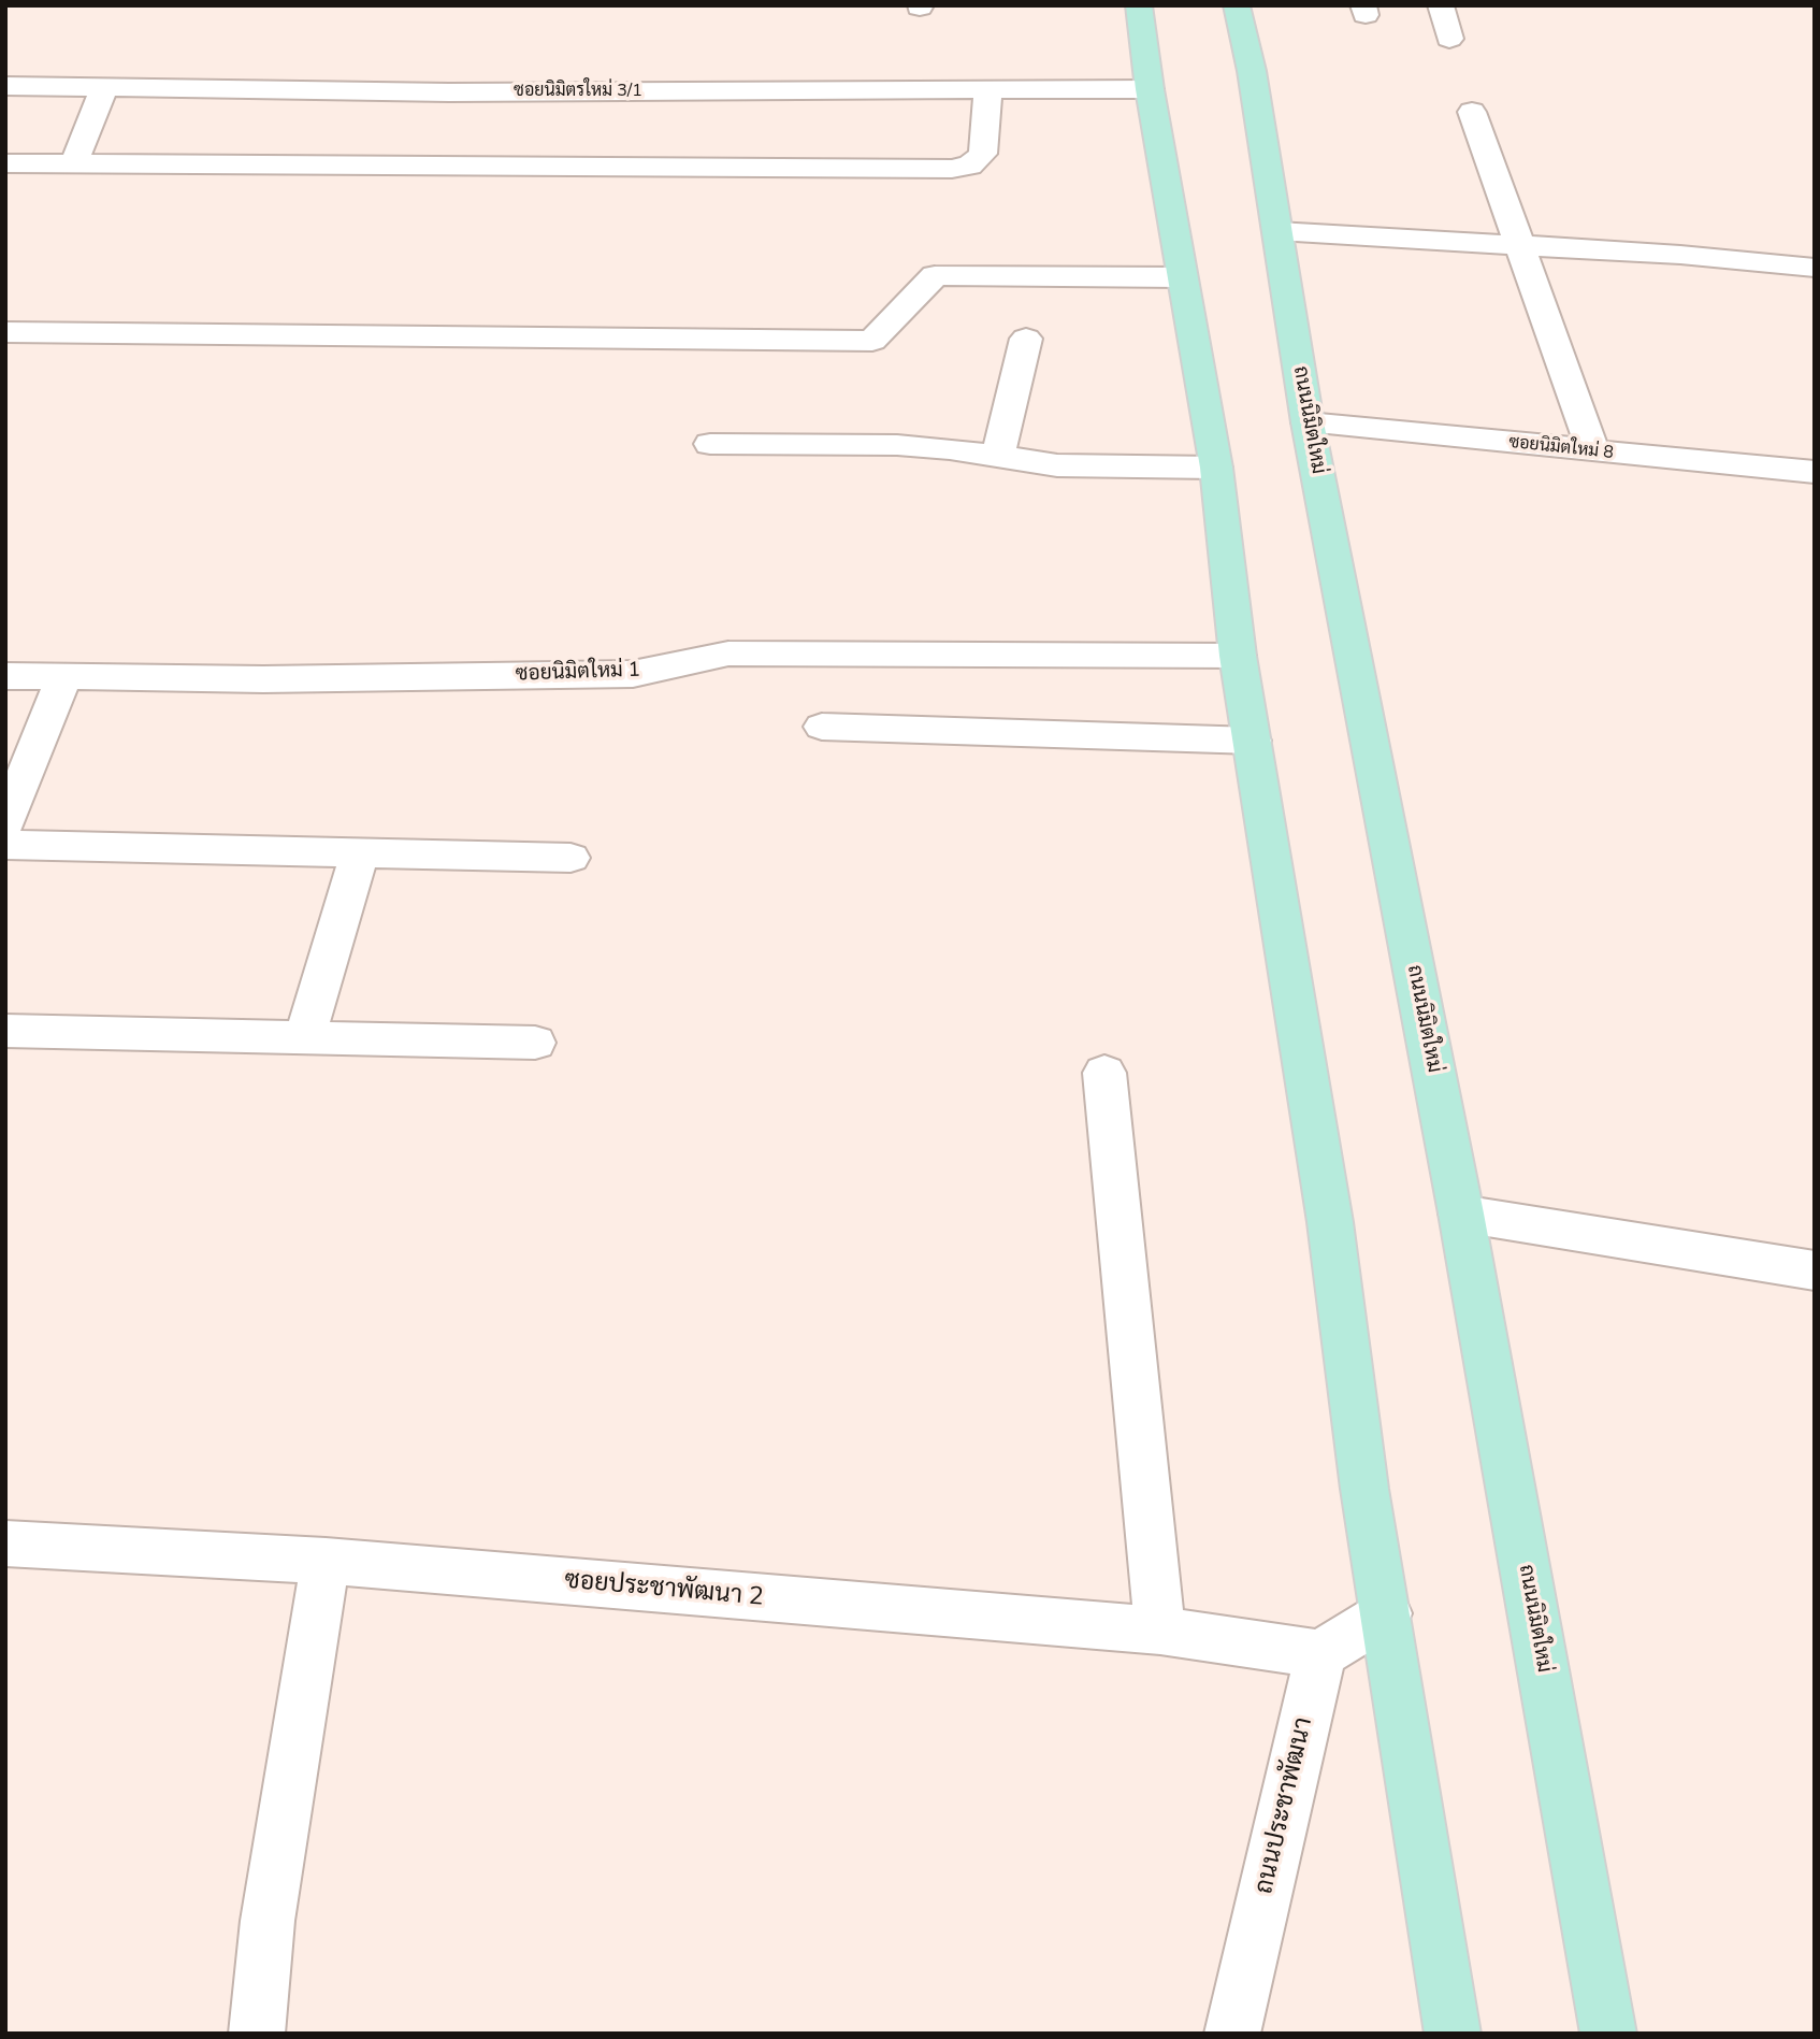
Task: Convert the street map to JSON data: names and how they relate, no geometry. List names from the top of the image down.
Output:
{
  "streets": {
    "main road": ["ถนนนิมิตใหม่"],
    "street": [
      "ซอยนิมิตรใหม่ 3/1",
      "ซอยนิมิตใหม่ 8",
      "ซอยนิมิตใหม่ 1",
      "ซอยประชาพัฒนา 2",
      "ถนนประชาพัฒนา"
    ]
  },
  "crossings": [
    ["ถนนนิมิตใหม่", "ซอยนิมิตใหม่ 8"],
    ["ซอยประชาพัฒนา 2", "ถนนประชาพัฒนา"]
  ]
}
